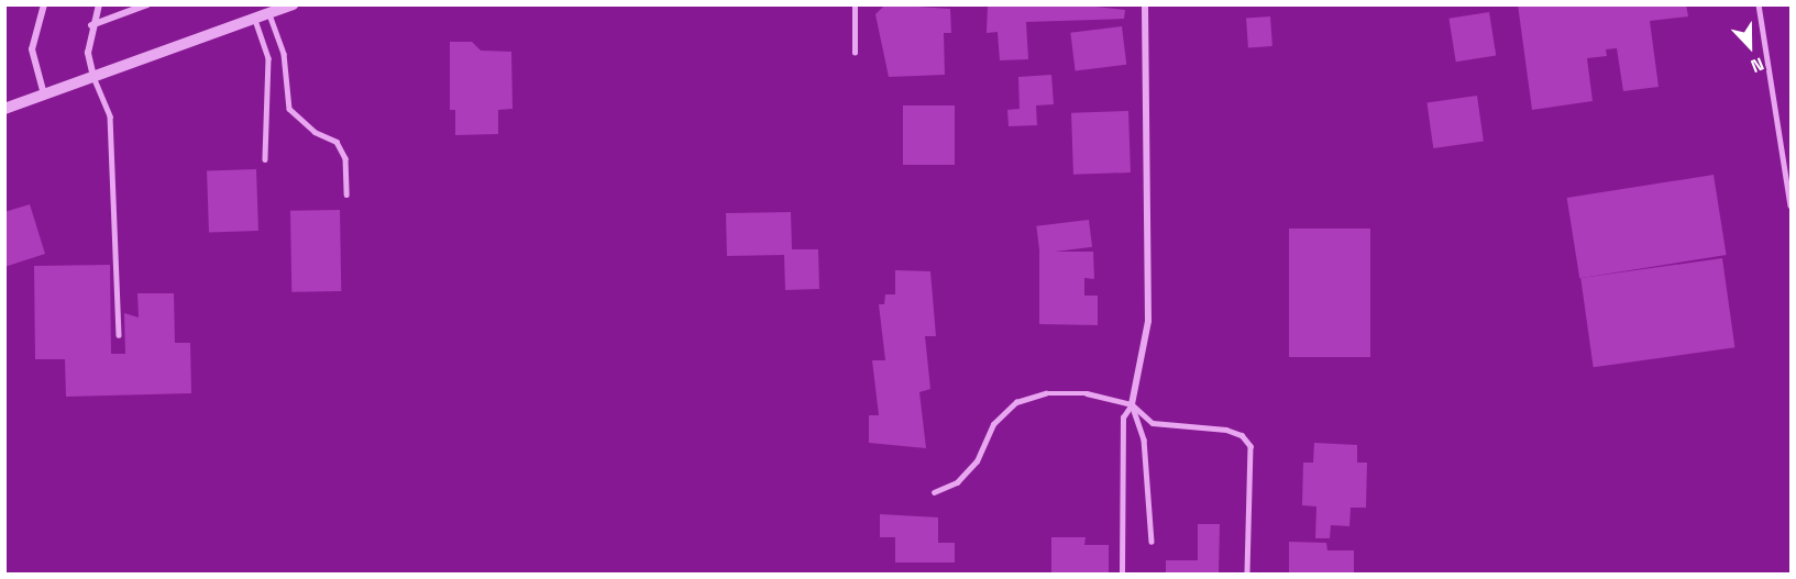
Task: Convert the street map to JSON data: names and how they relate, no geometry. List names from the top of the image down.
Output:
{
  "north": "bottom"
}
